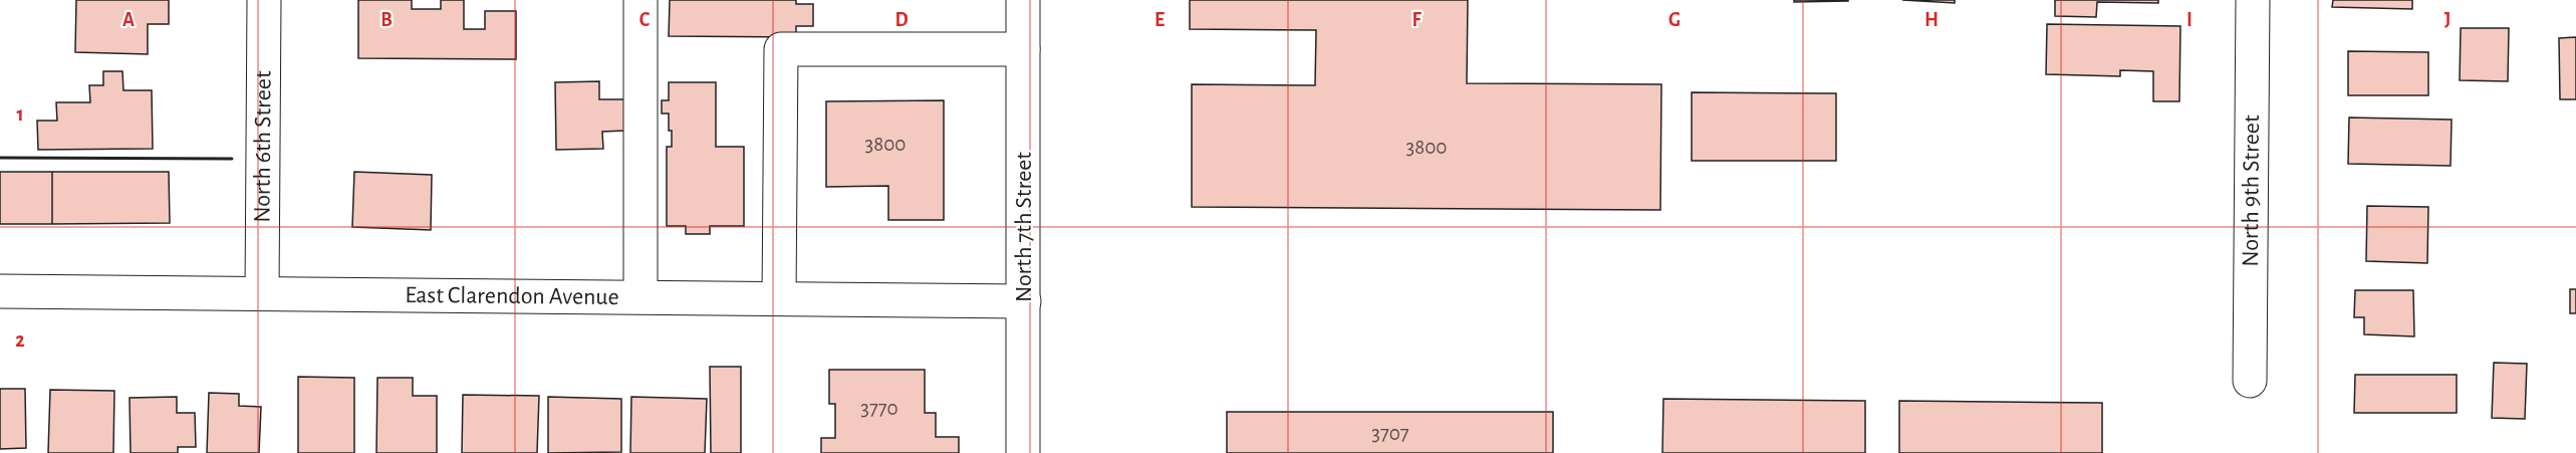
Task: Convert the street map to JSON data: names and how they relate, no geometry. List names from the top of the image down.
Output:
{
  "streets": {
    "street": [
      "North 6th Street",
      "North 9th Street",
      "North 7th Street",
      "East Clarendon Avenue"
    ]
  },
  "crossings": [
    ["North 6th Street", "East Clarendon Avenue"],
    ["North 7th Street", "East Clarendon Avenue"]
  ],
  "house_numbers": [
    "3800",
    "3800",
    "3770",
    "3707"
  ],
  "grid": {
    "columns": [
      "A",
      "B",
      "C",
      "D",
      "E",
      "F",
      "G",
      "H",
      "I",
      "J"
    ],
    "rows": ["1", "2"]
  }
}
